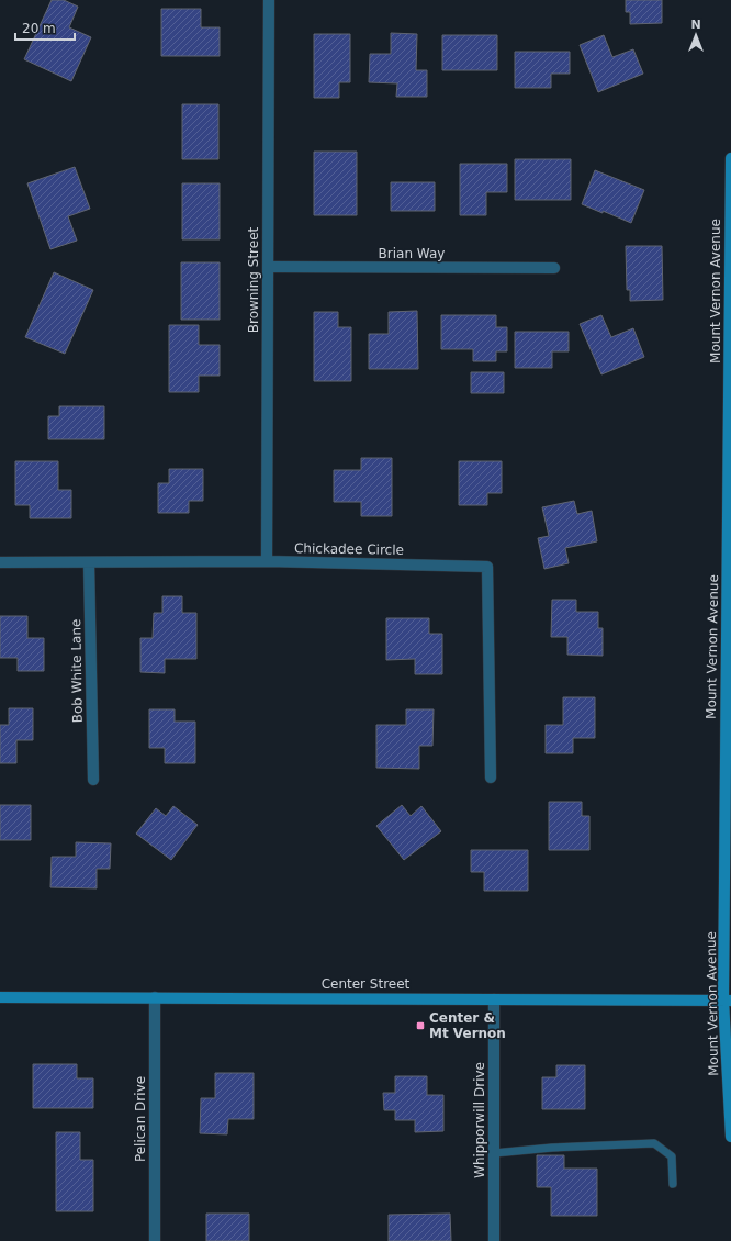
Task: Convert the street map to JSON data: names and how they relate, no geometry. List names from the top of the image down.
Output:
{
  "streets": {
    "main road": ["Mount Vernon Avenue", "Center Street"],
    "street": [
      "Brian Way",
      "Browning Street",
      "Chickadee Circle",
      "Bob White Lane",
      "Pelican Drive",
      "Whipporwill Drive"
    ]
  },
  "crossings": [
    ["Brian Way", "Browning Street"],
    ["Browning Street", "Chickadee Circle"],
    ["Mount Vernon Avenue", "Center Street"],
    ["Chickadee Circle", "Bob White Lane"],
    ["Center Street", "Pelican Drive"],
    ["Center Street", "Whipporwill Drive"]
  ],
  "places": {
    "transit": ["Center & Mt Vernon"]
  },
  "scale_bar": "20 m",
  "north": "top"
}
